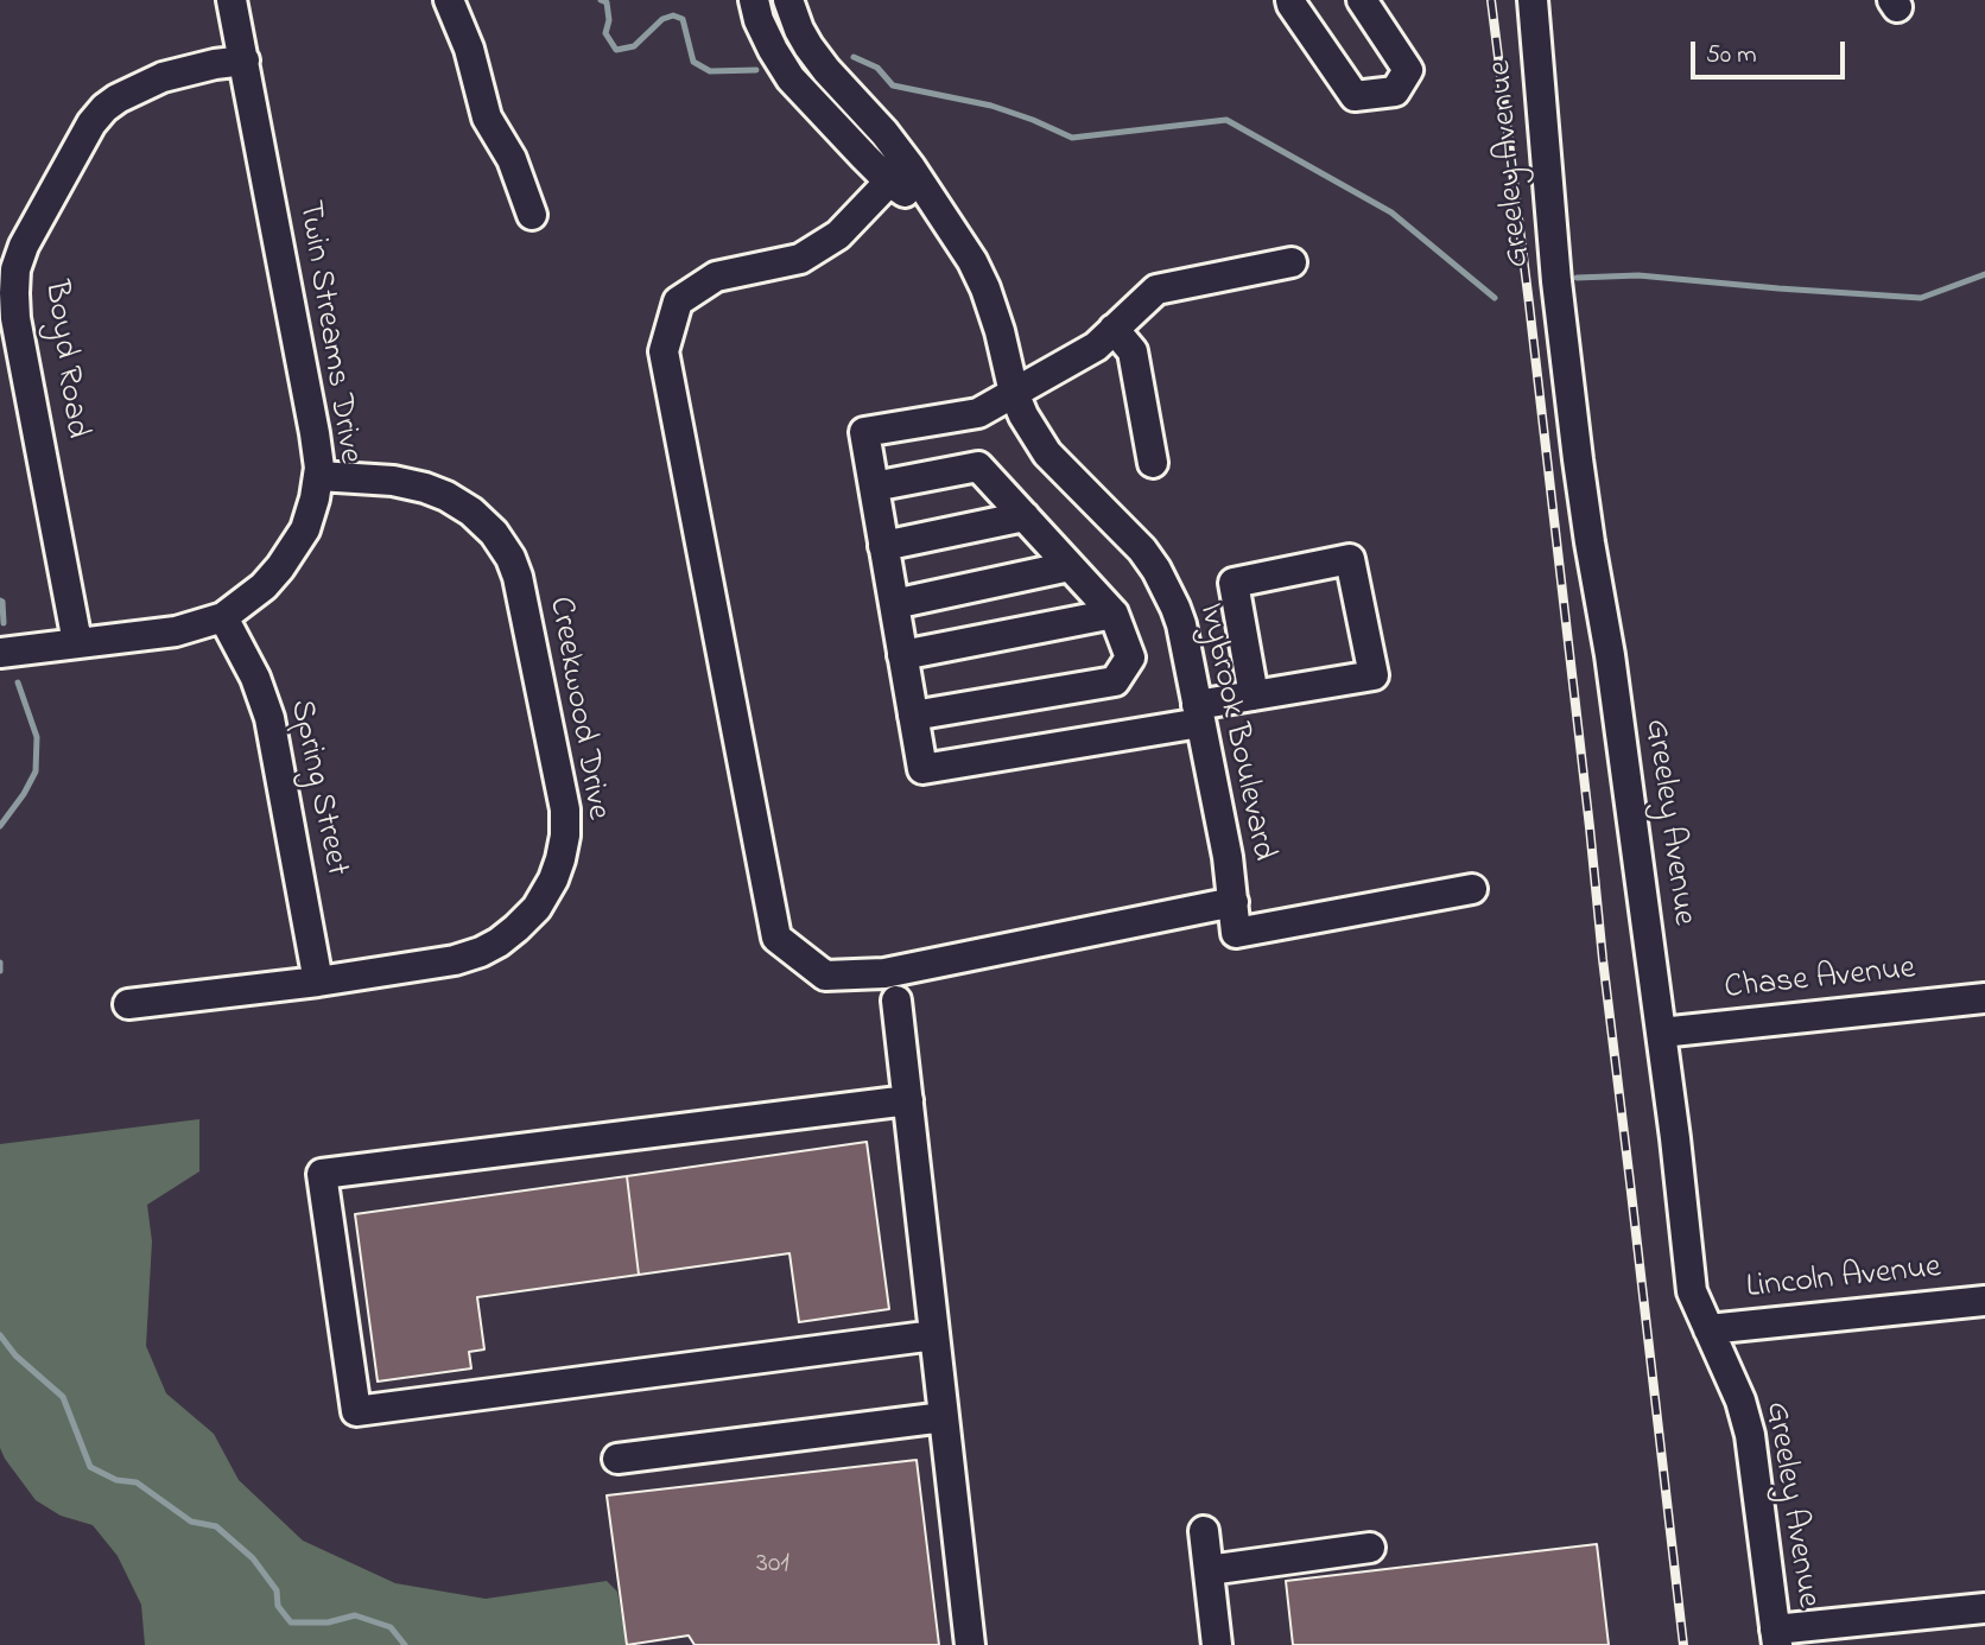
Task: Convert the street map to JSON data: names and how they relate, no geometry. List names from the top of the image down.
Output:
{
  "streets": {
    "street": [
      "Greeley Avenue",
      "Twin Streams Drive",
      "Boyd Road",
      "Creekwood Drive",
      "Ivybrook Boulevard",
      "Spring Street",
      "Chase Avenue",
      "Lincoln Avenue"
    ]
  },
  "crossings": [
    ["Greeley Avenue", "Chase Avenue"],
    ["Greeley Avenue", "Lincoln Avenue"],
    ["Twin Streams Drive", "Boyd Road"],
    ["Twin Streams Drive", "Creekwood Drive"],
    ["Twin Streams Drive", "Spring Street"],
    ["Creekwood Drive", "Spring Street"]
  ],
  "house_numbers": ["301"],
  "scale_bar": "50 m"
}
